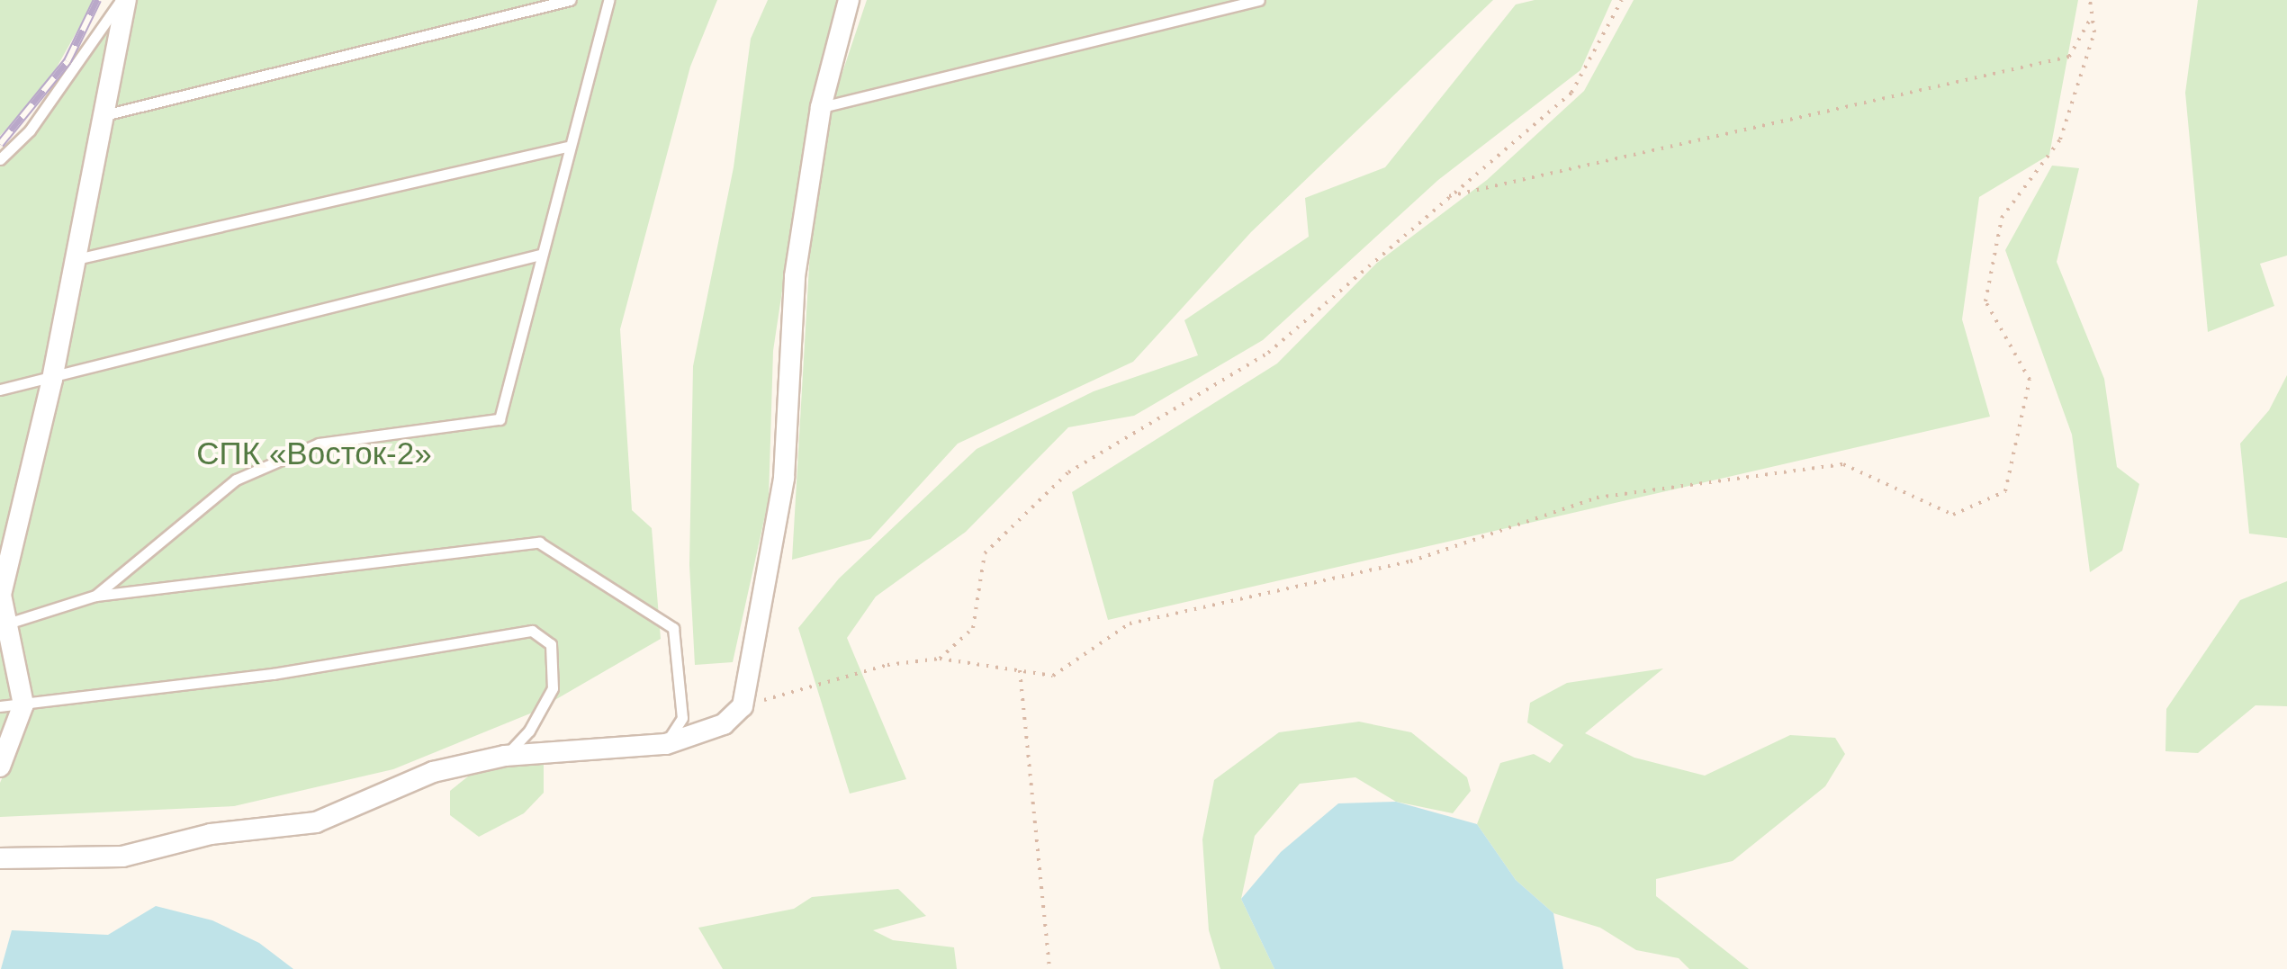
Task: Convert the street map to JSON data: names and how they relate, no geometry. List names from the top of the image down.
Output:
{
  "parks": ["СПК «Восток-2»"]
}
